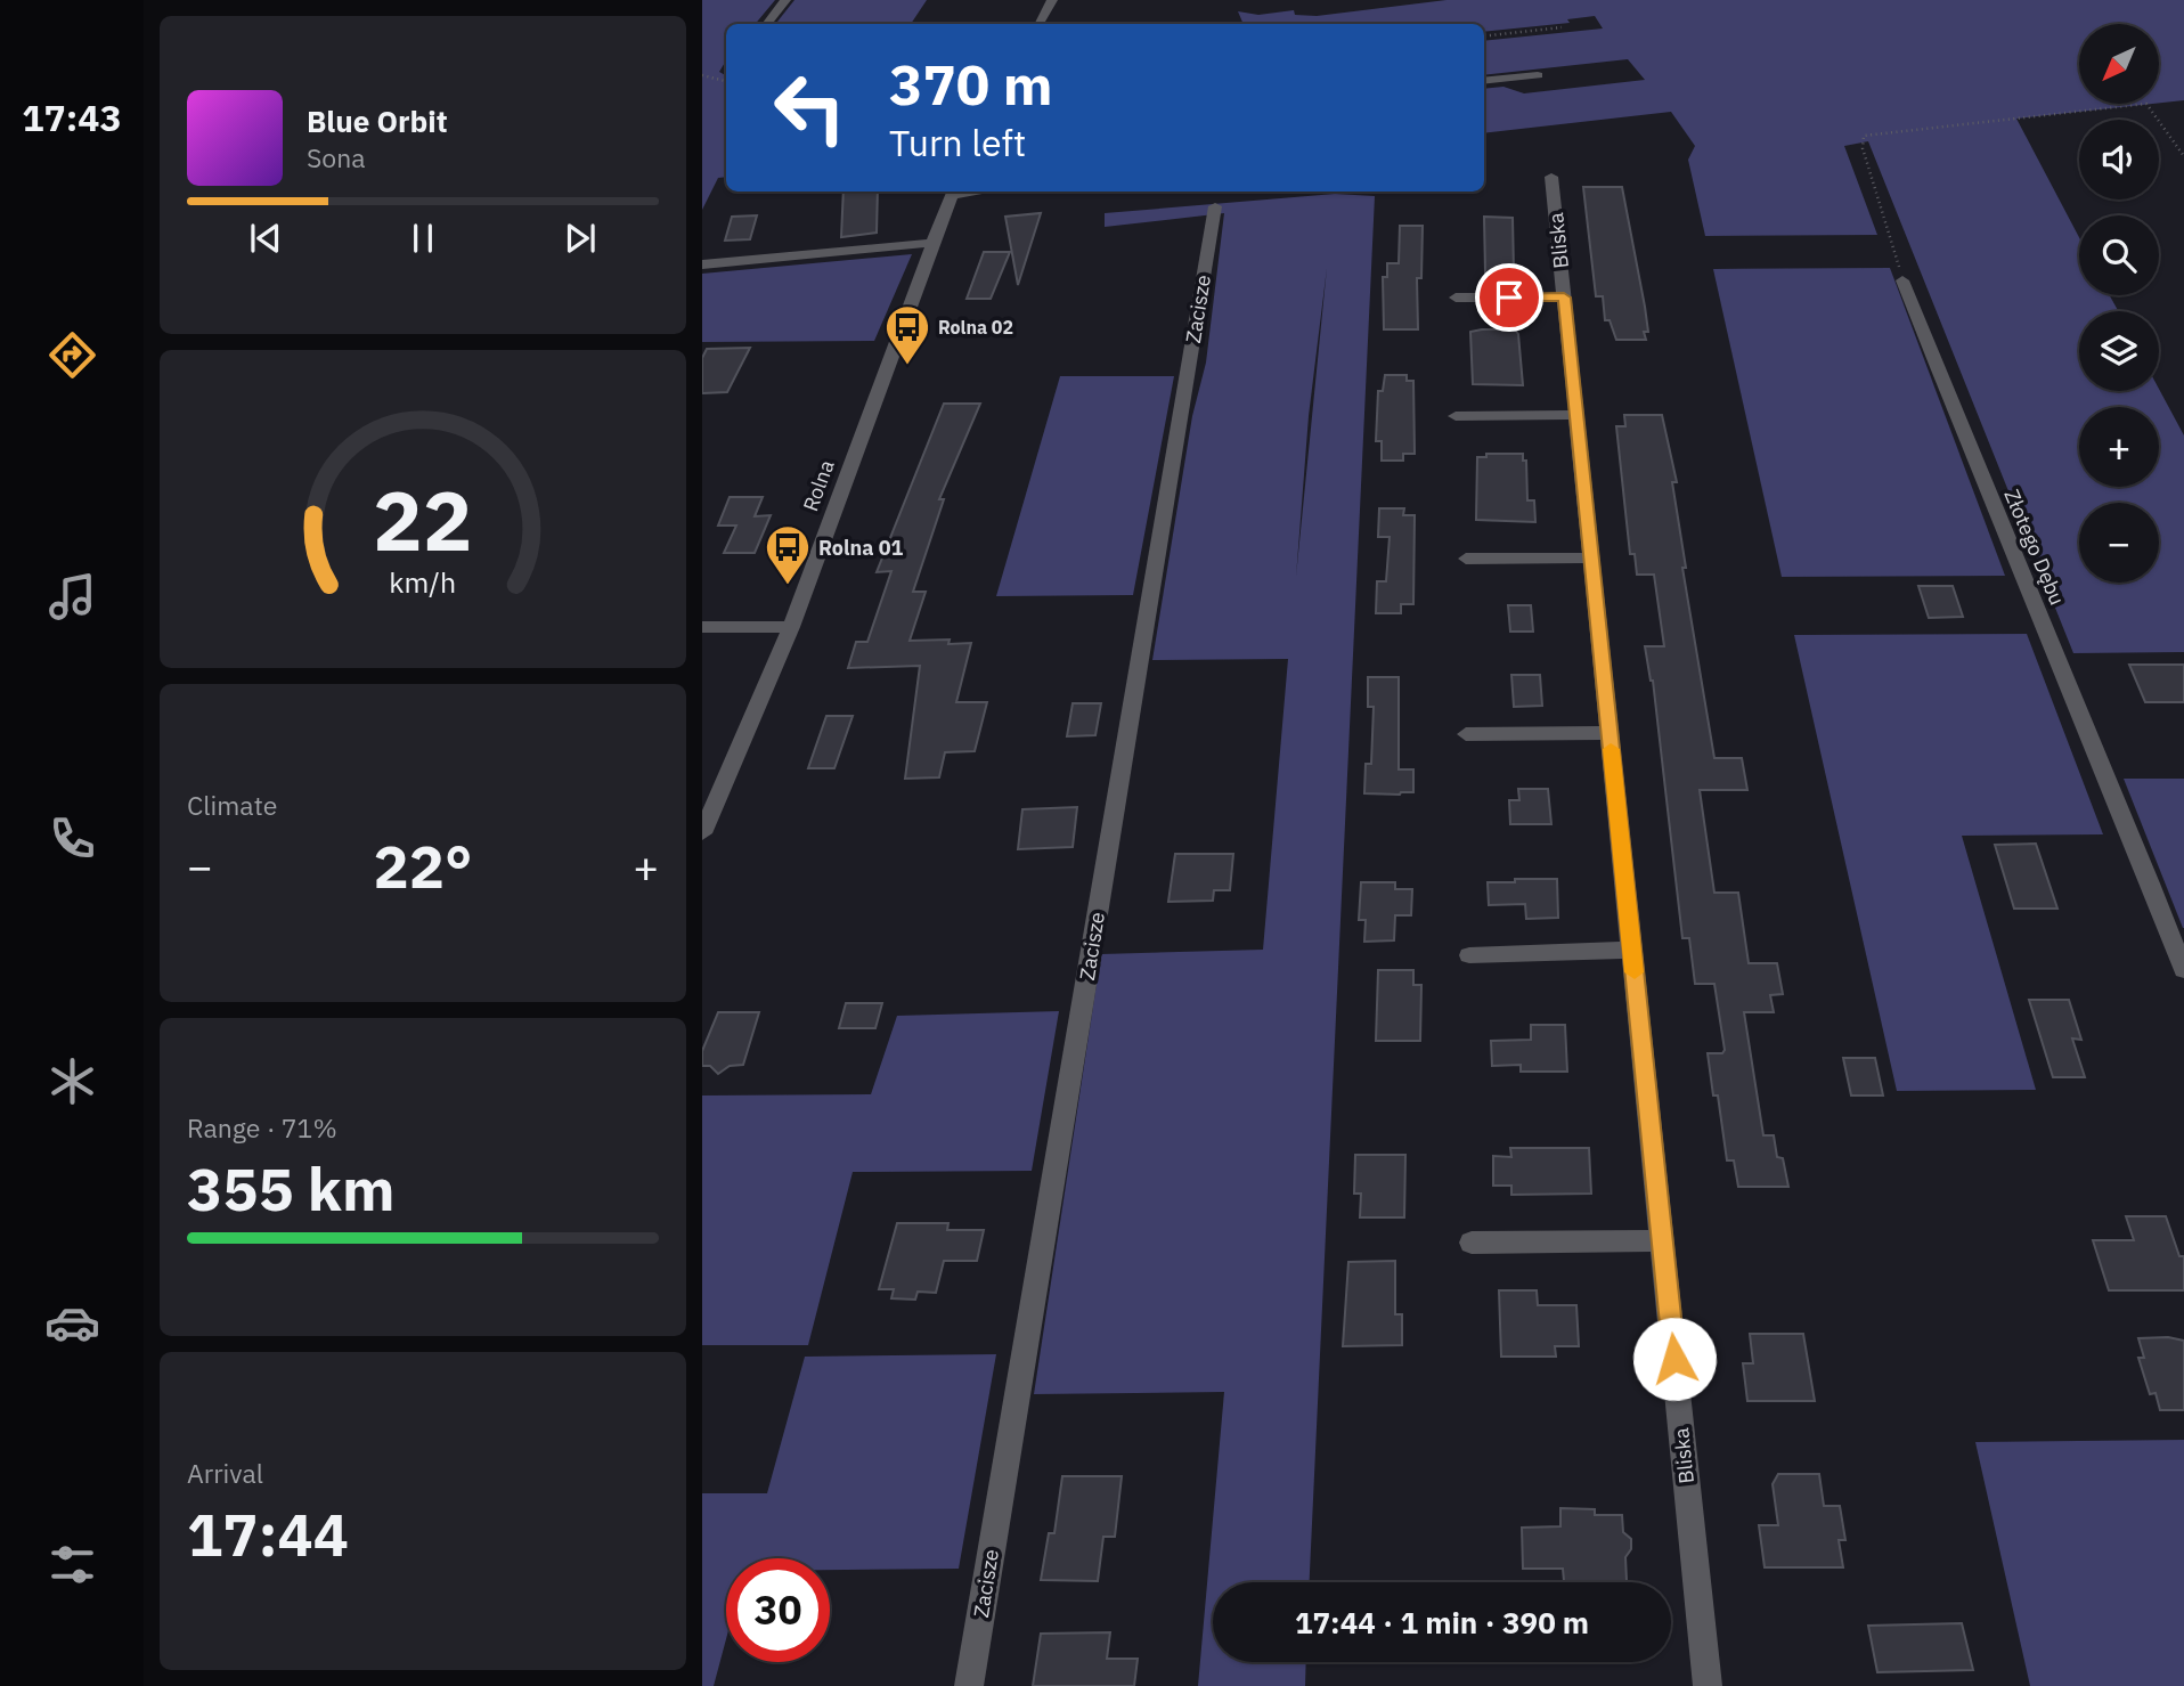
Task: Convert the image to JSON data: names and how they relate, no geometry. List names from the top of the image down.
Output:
{
  "streets": {
    "street": [
      "Bliska",
      "Zacisze",
      "Rolna",
      "Złotego Dębu"
    ]
  },
  "places": {
    "bus stop": ["Rolna 02", "Rolna 01"]
  },
  "north": "bottom left",
  "page": {
    "tabs": "17:43",
    "map_buttons": ["+", "−"],
    "turn": ["370 m", "Turn left"],
    "song": ["Blue Orbit", "Sona"],
    "tile": [
      "Climate",
      ["Range · 71%", "355 km"],
      ["Arrival", "17:44"]
    ],
    "heat": ["−", "22°", "+"],
    "limit": "30",
    "trip": "17:44 · 1 min · 390 m",
    "gauge": ["22", "km/h"]
  }
}
